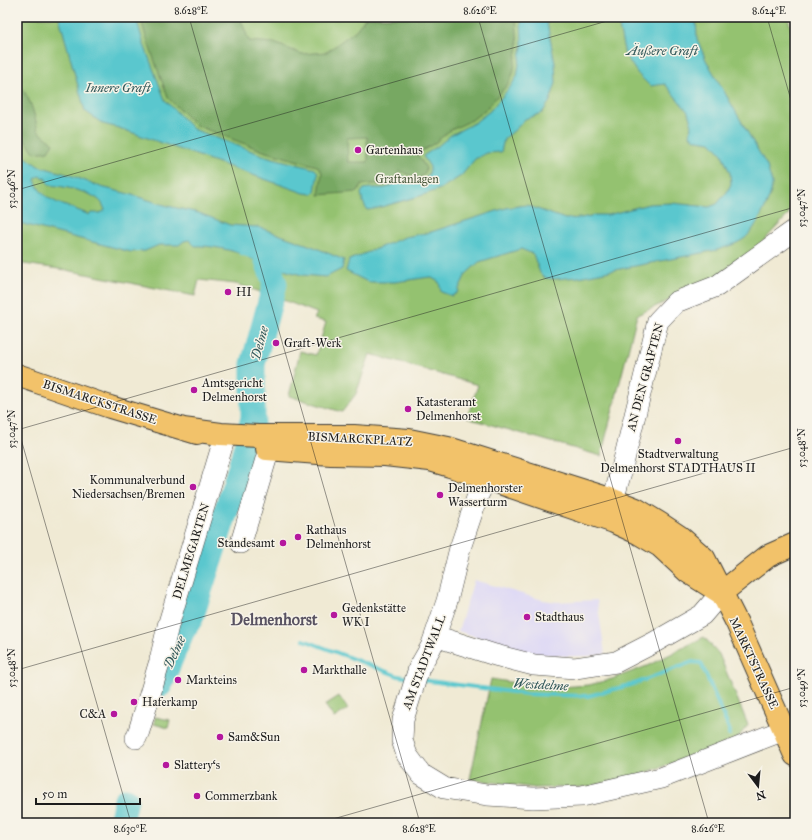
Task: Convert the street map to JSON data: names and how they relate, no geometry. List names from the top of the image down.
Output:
{
  "streets": {
    "main road": ["BISMARCKSTRASSE", "BISMARCKPLATZ", "MARKTSTRASSE"],
    "street": ["AN DEN GRAFTEN", "DELMEGARTEN", "AM STADTWALL"]
  },
  "crossings": [
    ["AN DEN GRAFTEN", "MARKTSTRASSE"],
    ["BISMARCKSTRASSE", "BISMARCKPLATZ"],
    ["BISMARCKSTRASSE", "DELMEGARTEN"],
    ["BISMARCKPLATZ", "DELMEGARTEN"],
    ["BISMARCKPLATZ", "AM STADTWALL"],
    ["BISMARCKPLATZ", "MARKTSTRASSE"],
    ["AM STADTWALL", "MARKTSTRASSE"]
  ],
  "districts": ["Delmenhorst"],
  "water": [
    "Äußere Graft",
    "Innere Graft",
    "Delme",
    "Westdelme"
  ],
  "parks": ["Graftanlagen"],
  "places": [
    "Gartenhaus",
    "HI",
    "Graft-Werk",
    "Amtsgericht Delmenhorst",
    "Katasteramt Delmenhorst",
    "Stadtverwaltung Delmenhorst STADTHAUS II",
    "Kommunalverbund Niedersachsen/Bremen",
    "Delmenhorster Wasserturm",
    "Rathaus Delmenhorst",
    "Standesamt",
    "Gedenkstätte WK I",
    "Stadthaus",
    "Markthalle",
    "Markteins",
    "Haferkamp",
    "C&A",
    "Sam&Sun",
    "Slattery‘s",
    "Commerzbank"
  ],
  "scale_bar": "50 m",
  "north": "bottom",
  "coordinates": [
    "8.628°E",
    "8.626°E",
    "8.624°E",
    "53.046°N",
    "53.047°N",
    "53.048°N",
    "53.049°N",
    "8.630°E"
  ]
}
